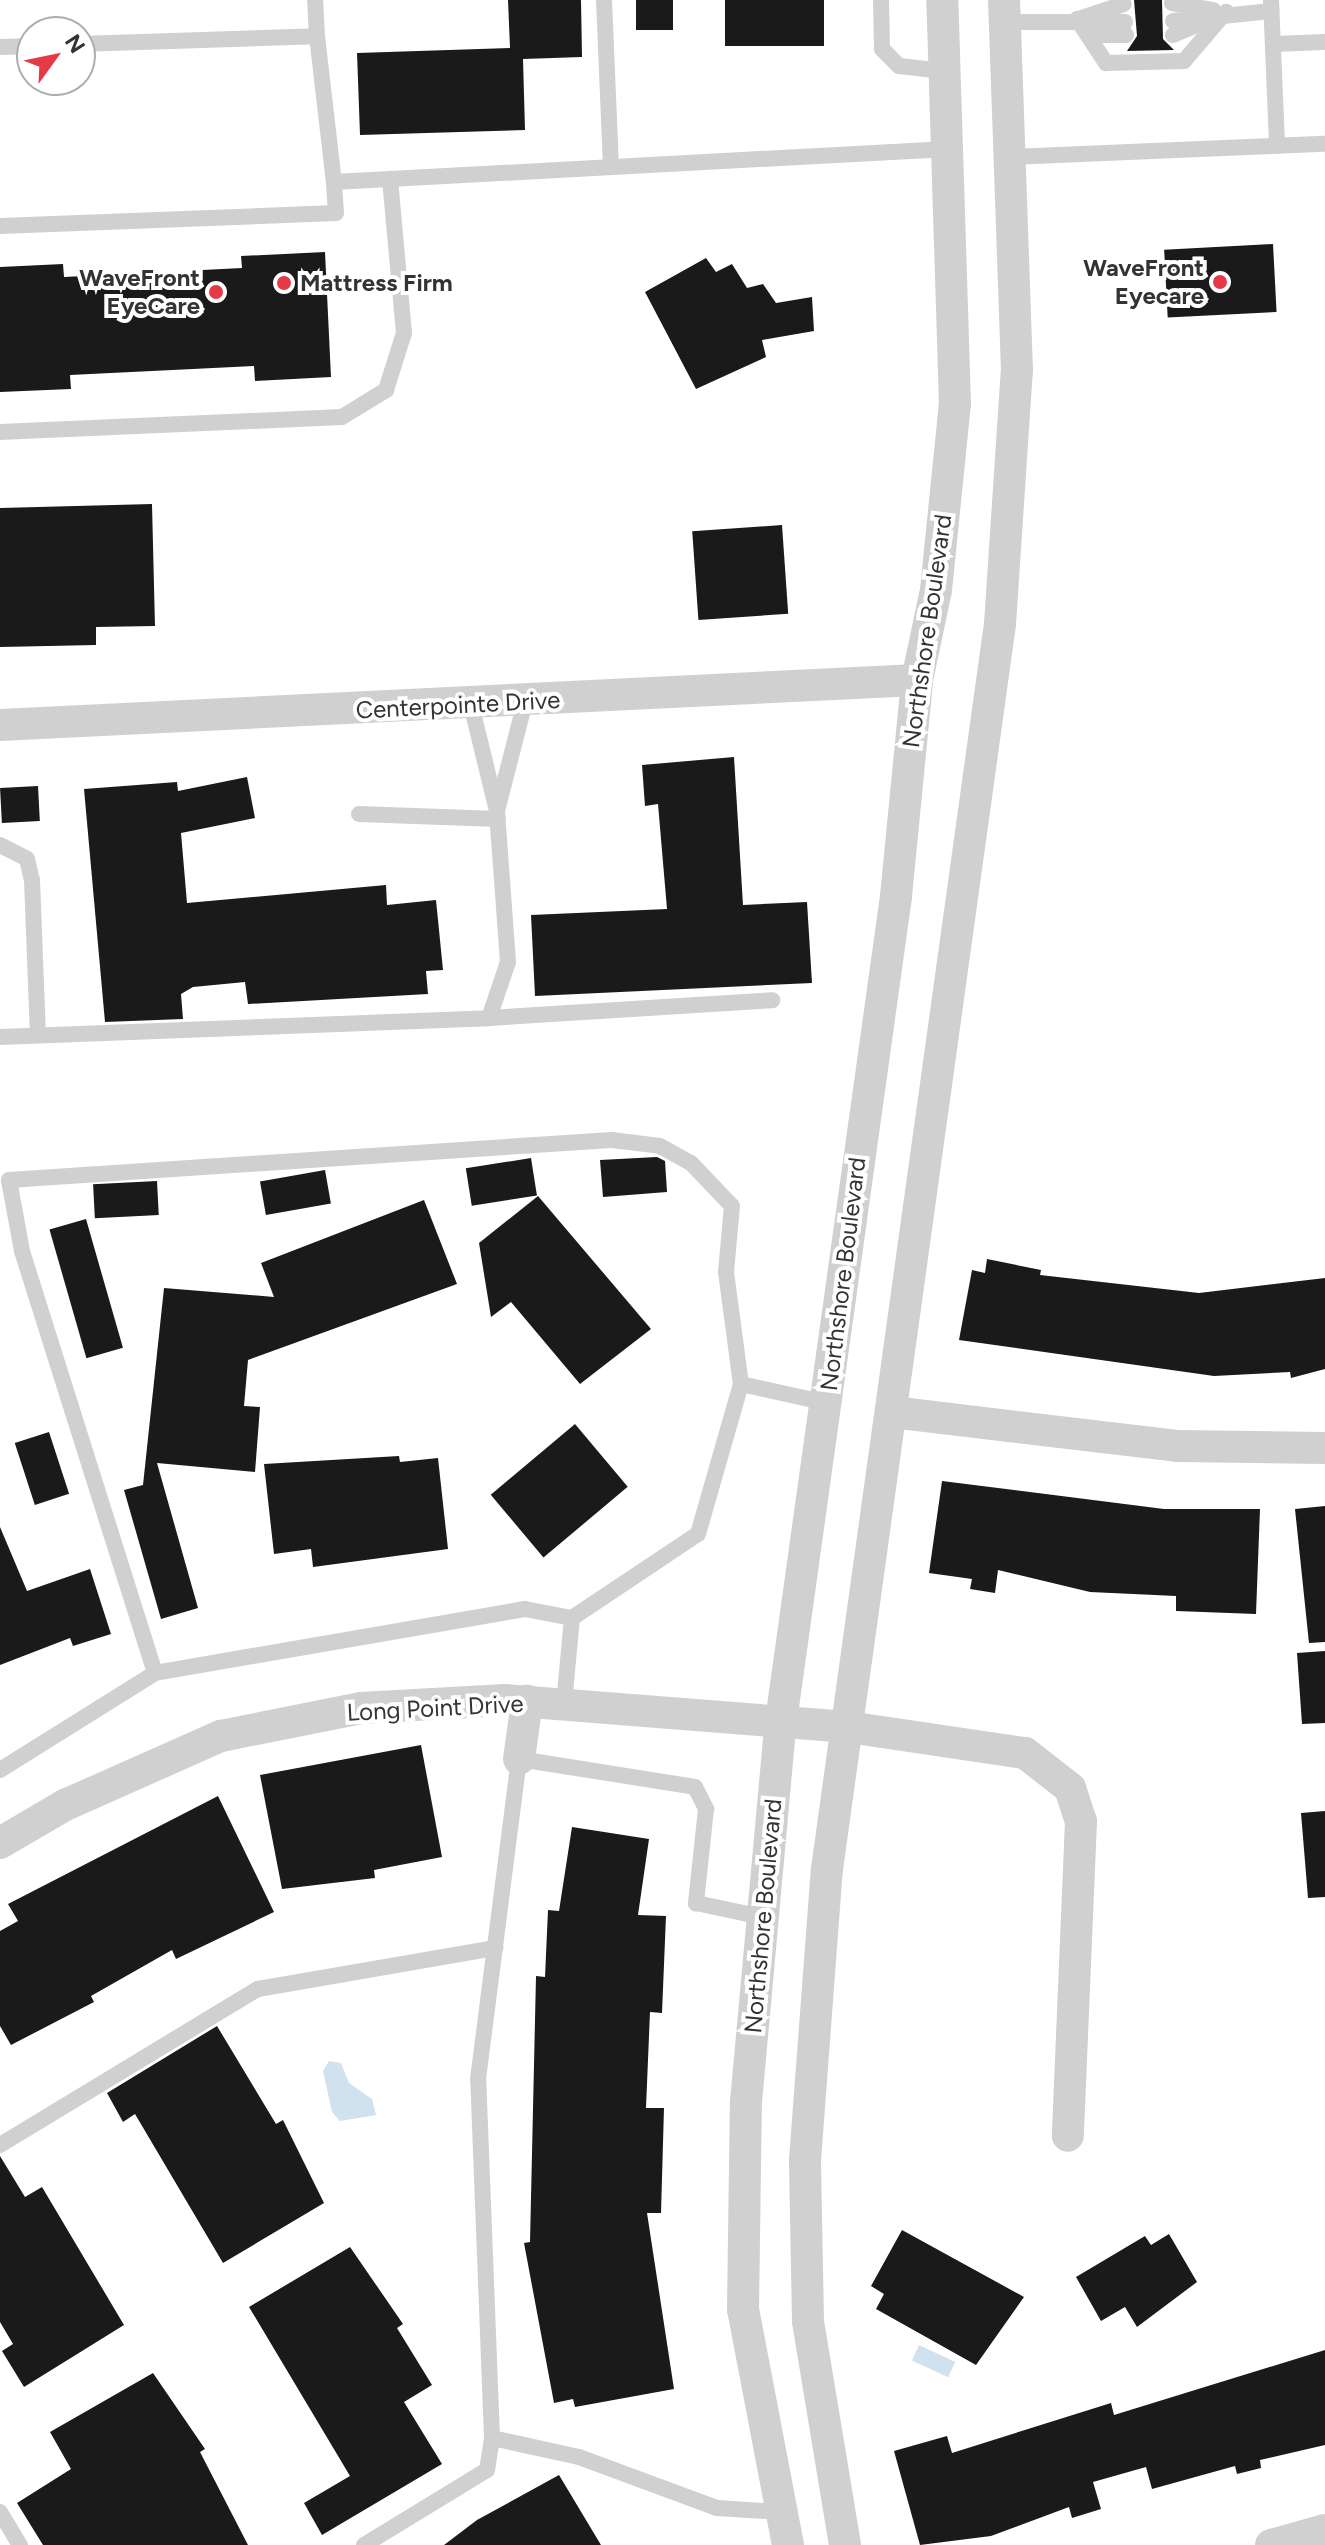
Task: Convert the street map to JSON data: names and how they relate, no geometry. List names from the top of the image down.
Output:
{
  "streets": {
    "street": ["Northshore Boulevard", "Centerpointe Drive", "Long Point Drive"]
  },
  "crossings": [
    ["Northshore Boulevard", "Centerpointe Drive"],
    ["Northshore Boulevard", "Long Point Drive"]
  ],
  "places": ["WaveFront Eyecare", "Mattress Firm", "WaveFront EyeCare"],
  "north": "top right"
}
